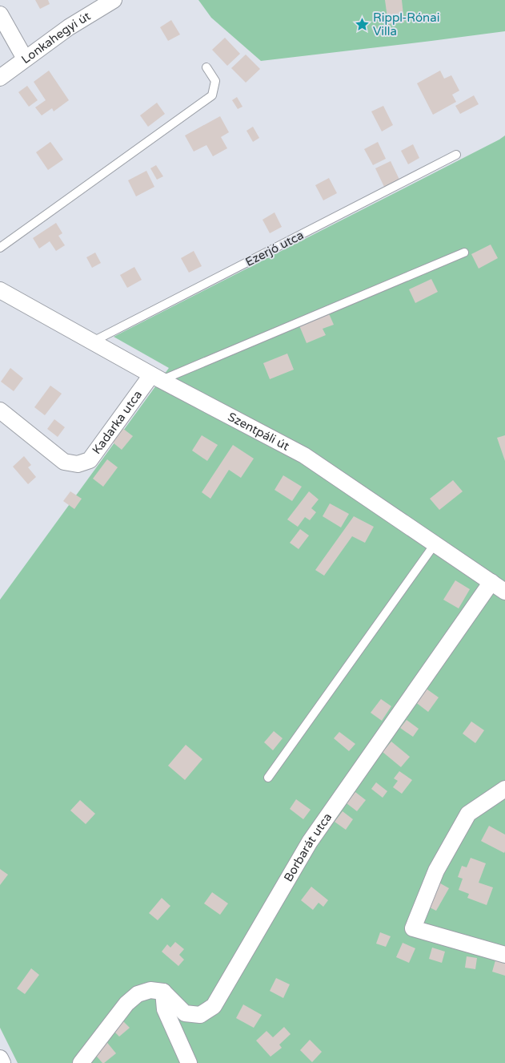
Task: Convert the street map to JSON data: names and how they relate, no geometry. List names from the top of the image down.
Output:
{
  "streets": {
    "street": [
      "Lonkahegyi út",
      "Kadarka utca",
      "Szentpáli út",
      "Borbarát utca"
    ],
    "lane": ["Ezerjó utca"]
  },
  "crossings": [
    ["Ezerjó utca", "Szentpáli út"],
    ["Kadarka utca", "Szentpáli út"],
    ["Szentpáli út", "Borbarát utca"]
  ],
  "places": {
    "place": ["Rippl-Rónai Villa"]
  }
}
